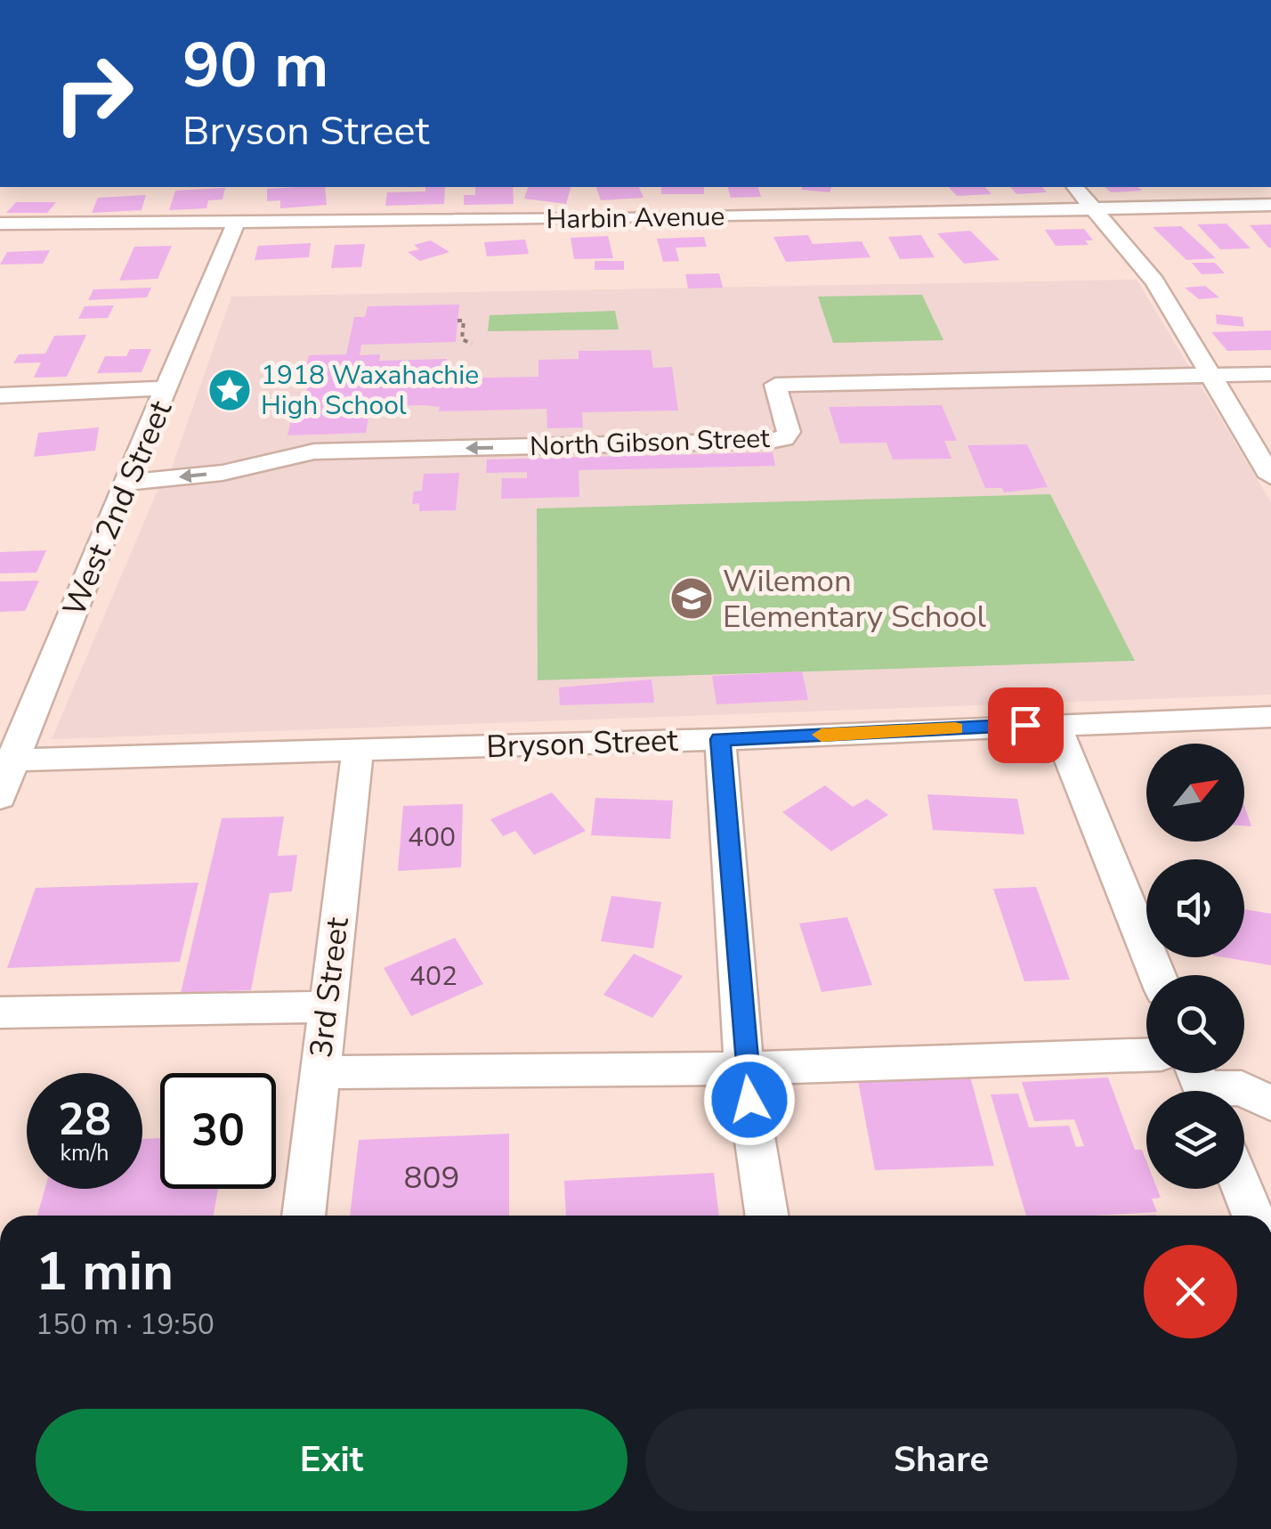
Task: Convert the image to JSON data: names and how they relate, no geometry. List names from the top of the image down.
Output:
{
  "streets": {
    "street": [
      "Harbin Avenue",
      "North Gibson Street",
      "West 2nd Street",
      "Bryson Street",
      "3rd Street"
    ]
  },
  "crossings": [
    ["Harbin Avenue", "West 2nd Street"],
    ["North Gibson Street", "West 2nd Street"],
    ["West 2nd Street", "Bryson Street"],
    ["Bryson Street", "3rd Street"]
  ],
  "one_way": ["North Gibson Street"],
  "places": {
    "place": ["1918 Waxahachie High School"],
    "school or university": ["Wilemon Elementary School"]
  },
  "house_numbers": ["400", "402", "809"],
  "north": "top right",
  "page": {
    "turn": ["90 m", "Bryson Street"],
    "speed": "28 km/h",
    "limit": "30",
    "heading": ["1 min", "150 m · 19:50"],
    "buttons": ["Exit", "Share"]
  }
}
